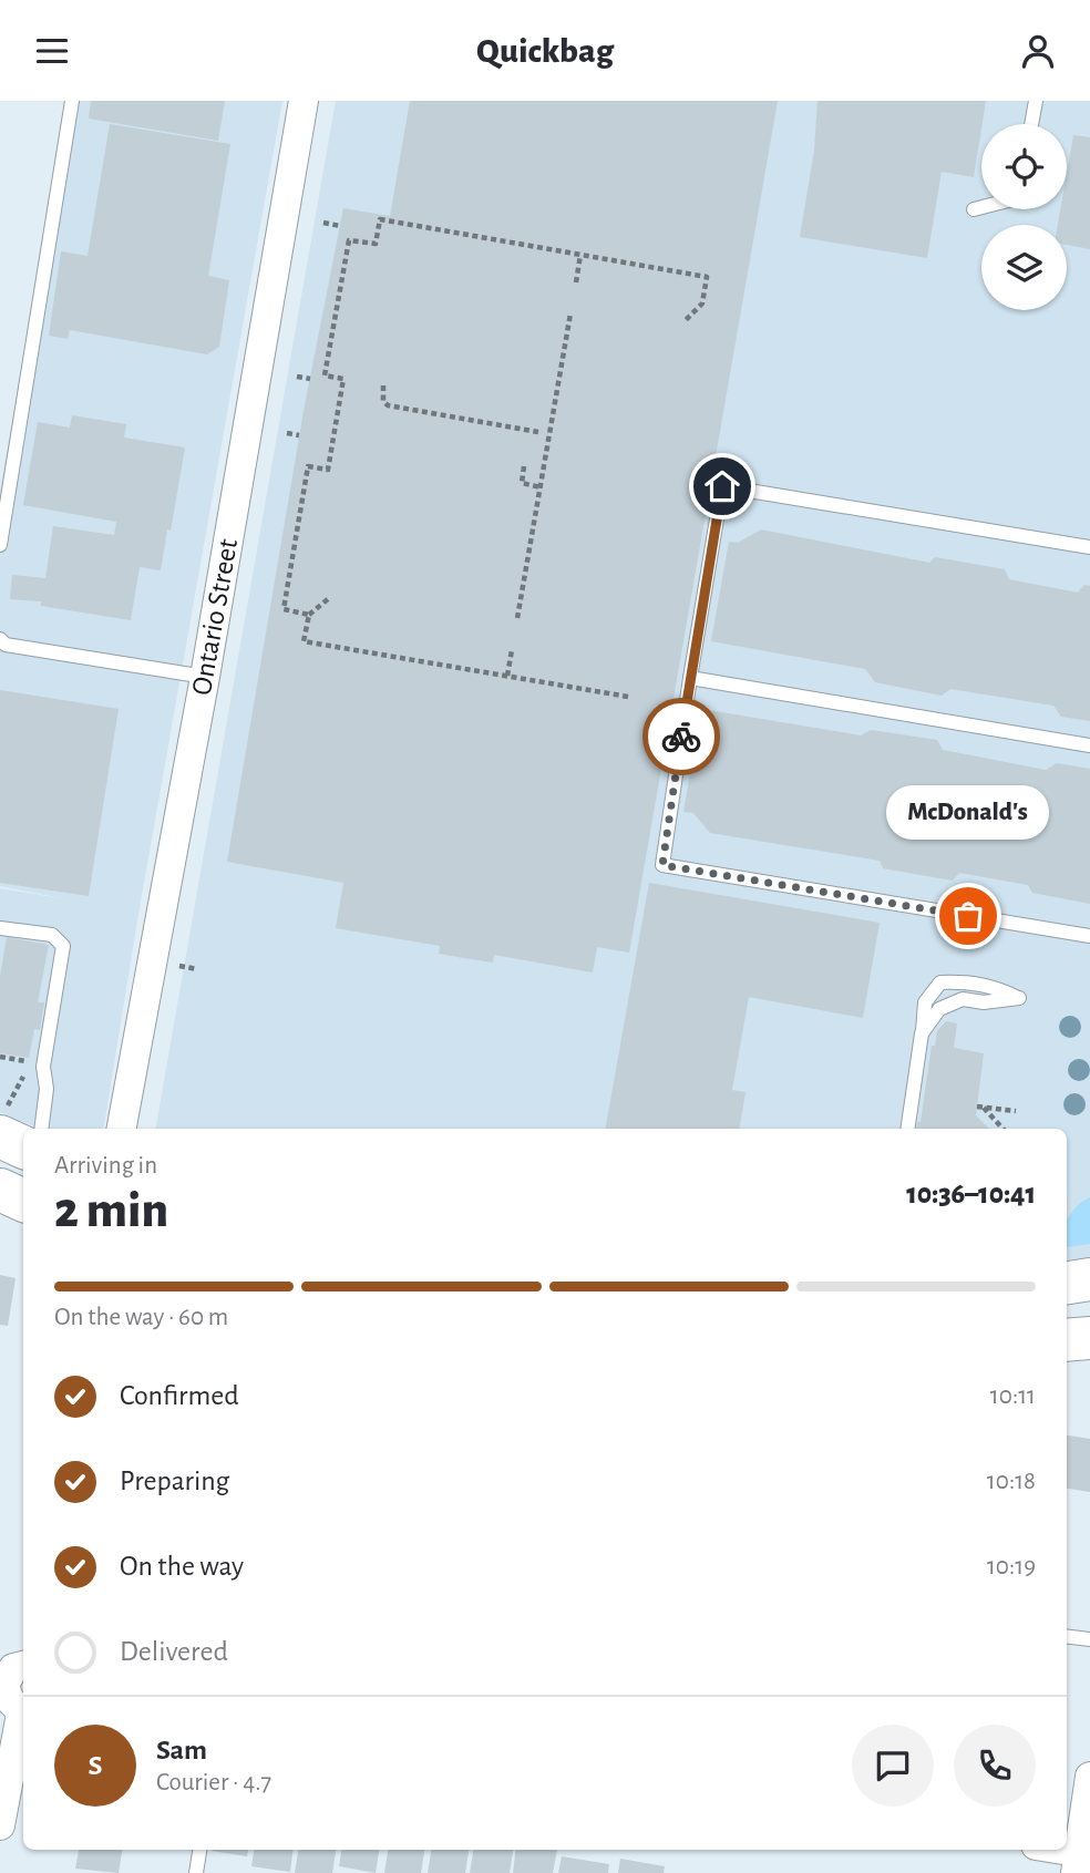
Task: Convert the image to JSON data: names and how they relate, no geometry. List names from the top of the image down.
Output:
{
  "streets": {
    "street": ["Ontario Street"]
  },
  "places": ["McDonald's"],
  "page": {
    "header": "Quickbag",
    "bubble": "McDonald's",
    "heading": ["2 min", "Arriving in", "10:36–10:41"],
    "panel": ["Sam", "Courier · 4.7"],
    "bar": "On the way · 60 m",
    "list": [
      ["Confirmed", "10:11"],
      ["Preparing", "10:18"],
      ["On the way", "10:19"],
      "Delivered"
    ],
    "round": "S"
  }
}
